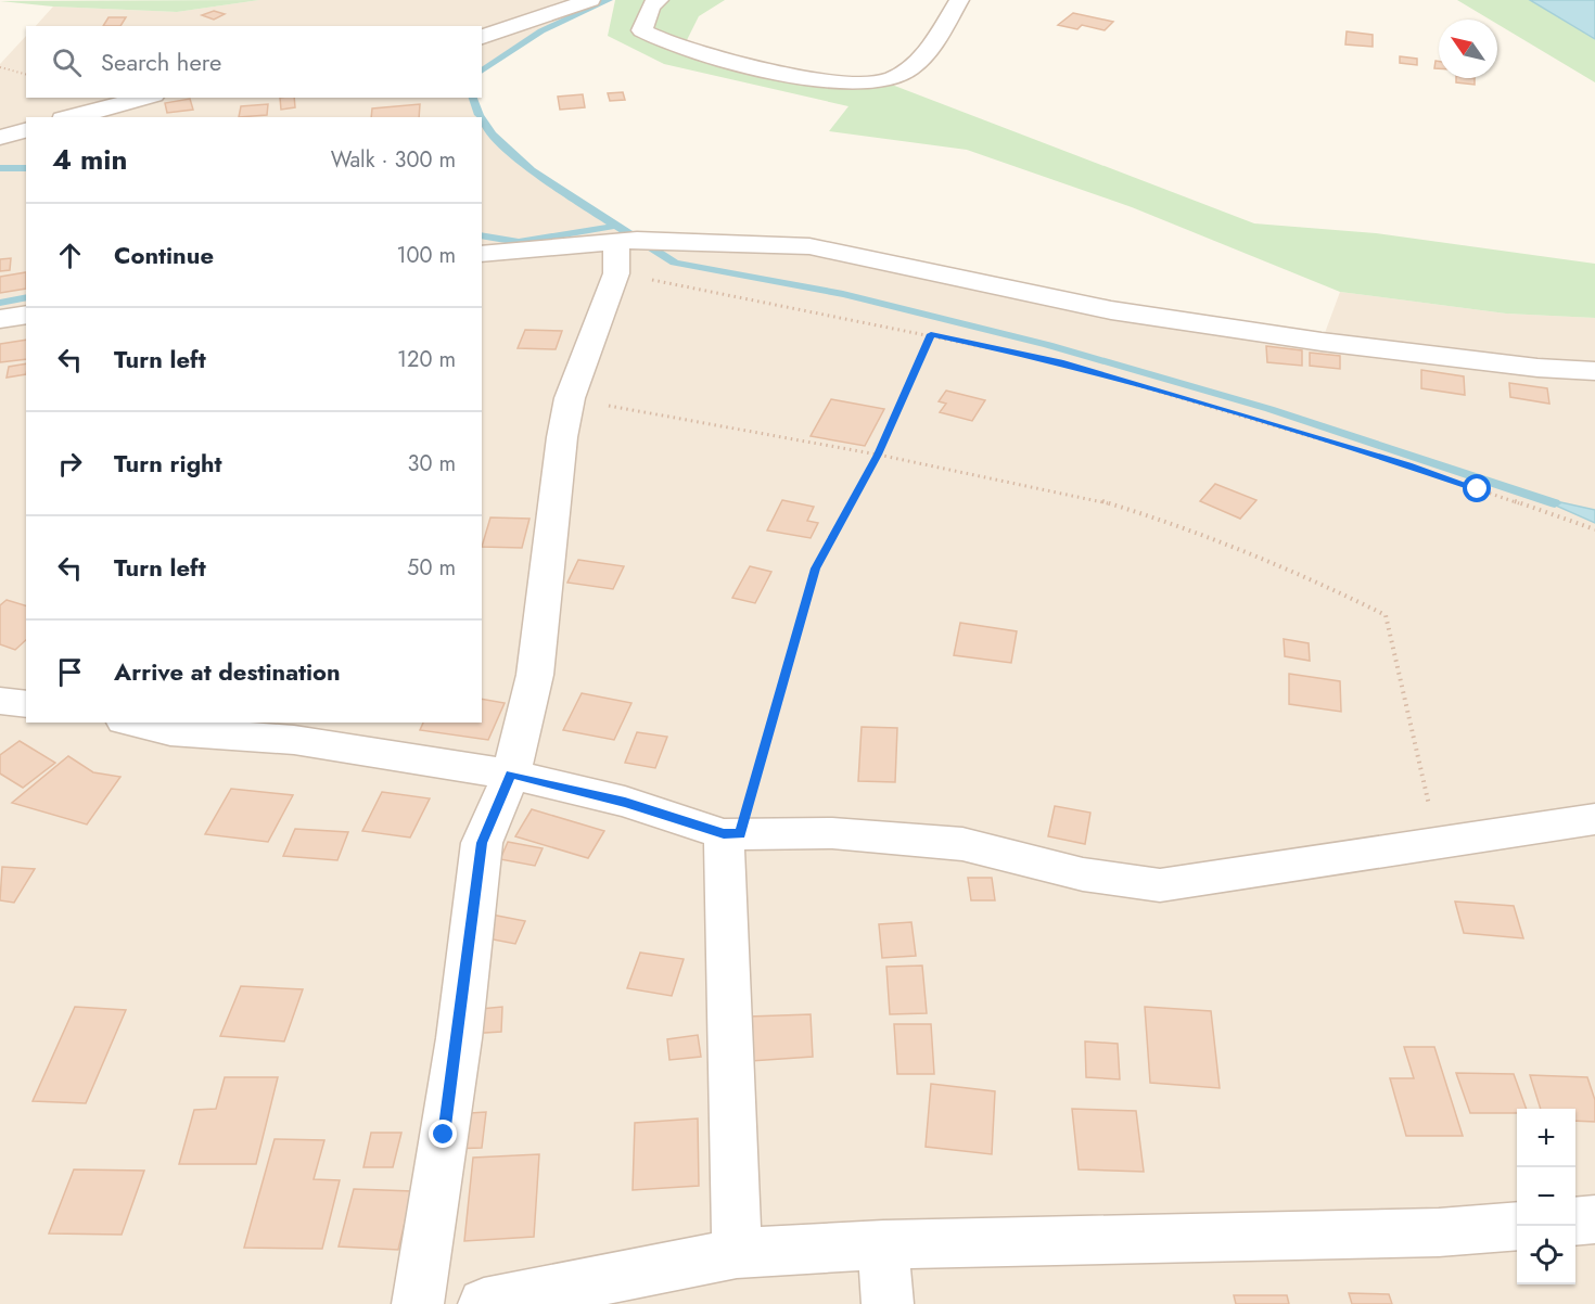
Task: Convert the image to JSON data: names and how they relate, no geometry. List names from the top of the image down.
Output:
{
  "north": "top left",
  "page": {
    "search": "Search here",
    "heading": ["4 min", "Walk · 300 m"],
    "list": [
      ["Continue", "100 m"],
      ["Turn left", "120 m"],
      ["Turn right", "30 m"],
      ["Turn left", "50 m"],
      "Arrive at destination"
    ],
    "map_buttons": ["+", "−"]
  }
}
